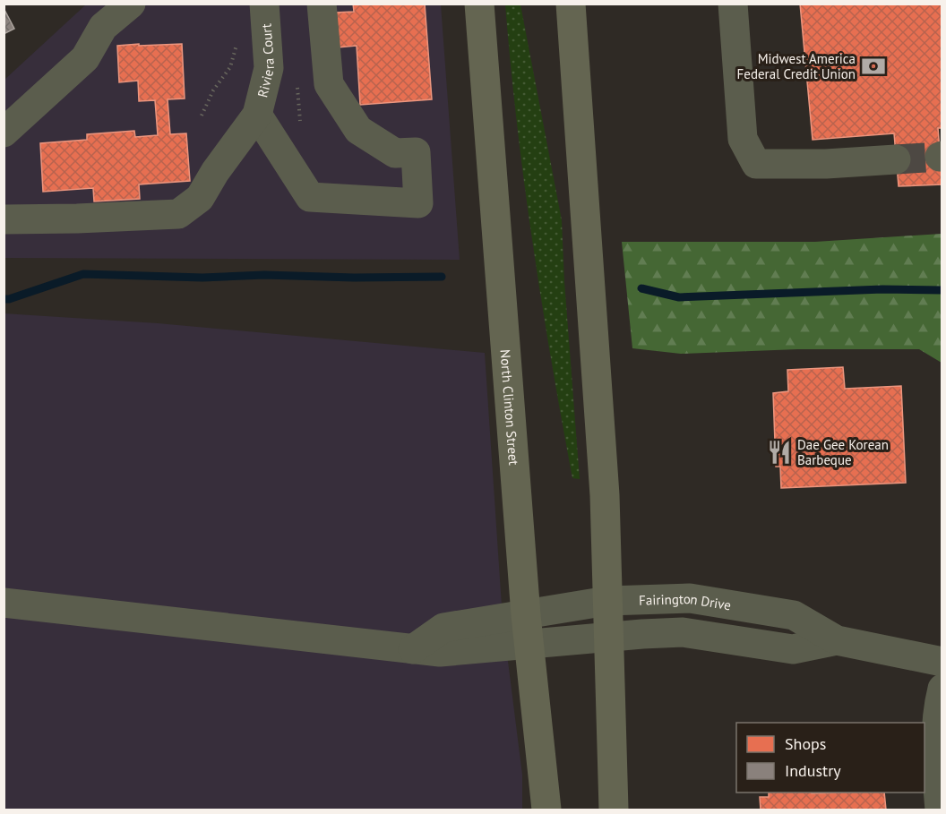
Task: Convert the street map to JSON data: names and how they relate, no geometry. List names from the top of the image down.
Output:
{
  "streets": {
    "main road": ["North Clinton Street"],
    "street": ["Riviera Court", "Fairington Drive"]
  },
  "crossings": [
    ["North Clinton Street", "Fairington Drive"]
  ],
  "places": {
    "bank": ["Midwest America Federal Credit Union"],
    "restaurant": ["Dae Gee Korean Barbeque"]
  },
  "legend": ["Shops", "Industry"]
}
